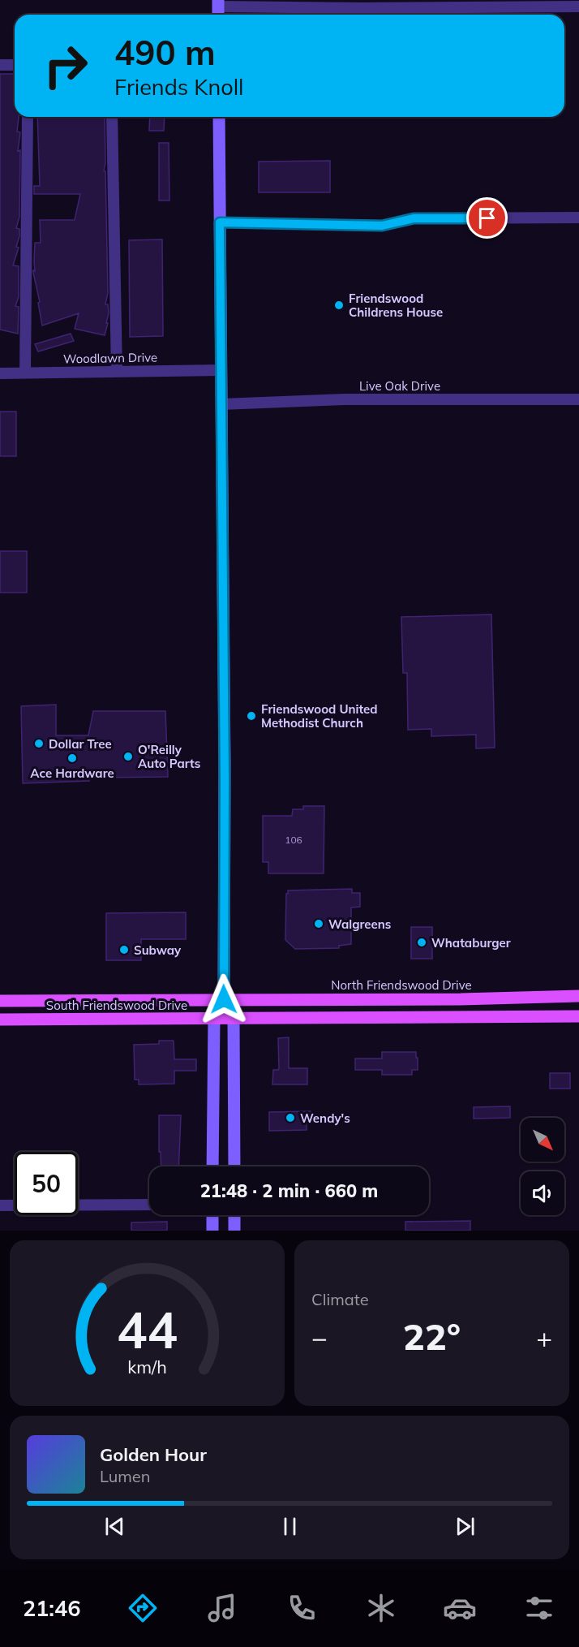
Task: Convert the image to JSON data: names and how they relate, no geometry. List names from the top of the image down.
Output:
{
  "streets": {
    "main road": ["North Friendswood Drive", "South Friendswood Drive"],
    "street": ["Woodlawn Drive", "Live Oak Drive"]
  },
  "crossings": [
    ["North Friendswood Drive", "South Friendswood Drive"]
  ],
  "places": [
    "Friendswood Childrens House",
    "Friendswood United Methodist Church",
    "Dollar Tree",
    "O'Reilly Auto Parts",
    "Ace Hardware",
    "Walgreens",
    "Whataburger",
    "Subway",
    "Wendy's"
  ],
  "house_numbers": ["106"],
  "north": "bottom right",
  "page": {
    "turn": ["490 m", "Friends Knoll"],
    "limit": "50",
    "trip": "21:48 · 2 min · 660 m",
    "tile": "Climate",
    "heat": ["−", "22°", "+"],
    "song": ["Golden Hour", "Lumen"],
    "tabs": "21:46",
    "gauge": ["44", "km/h"]
  }
}
